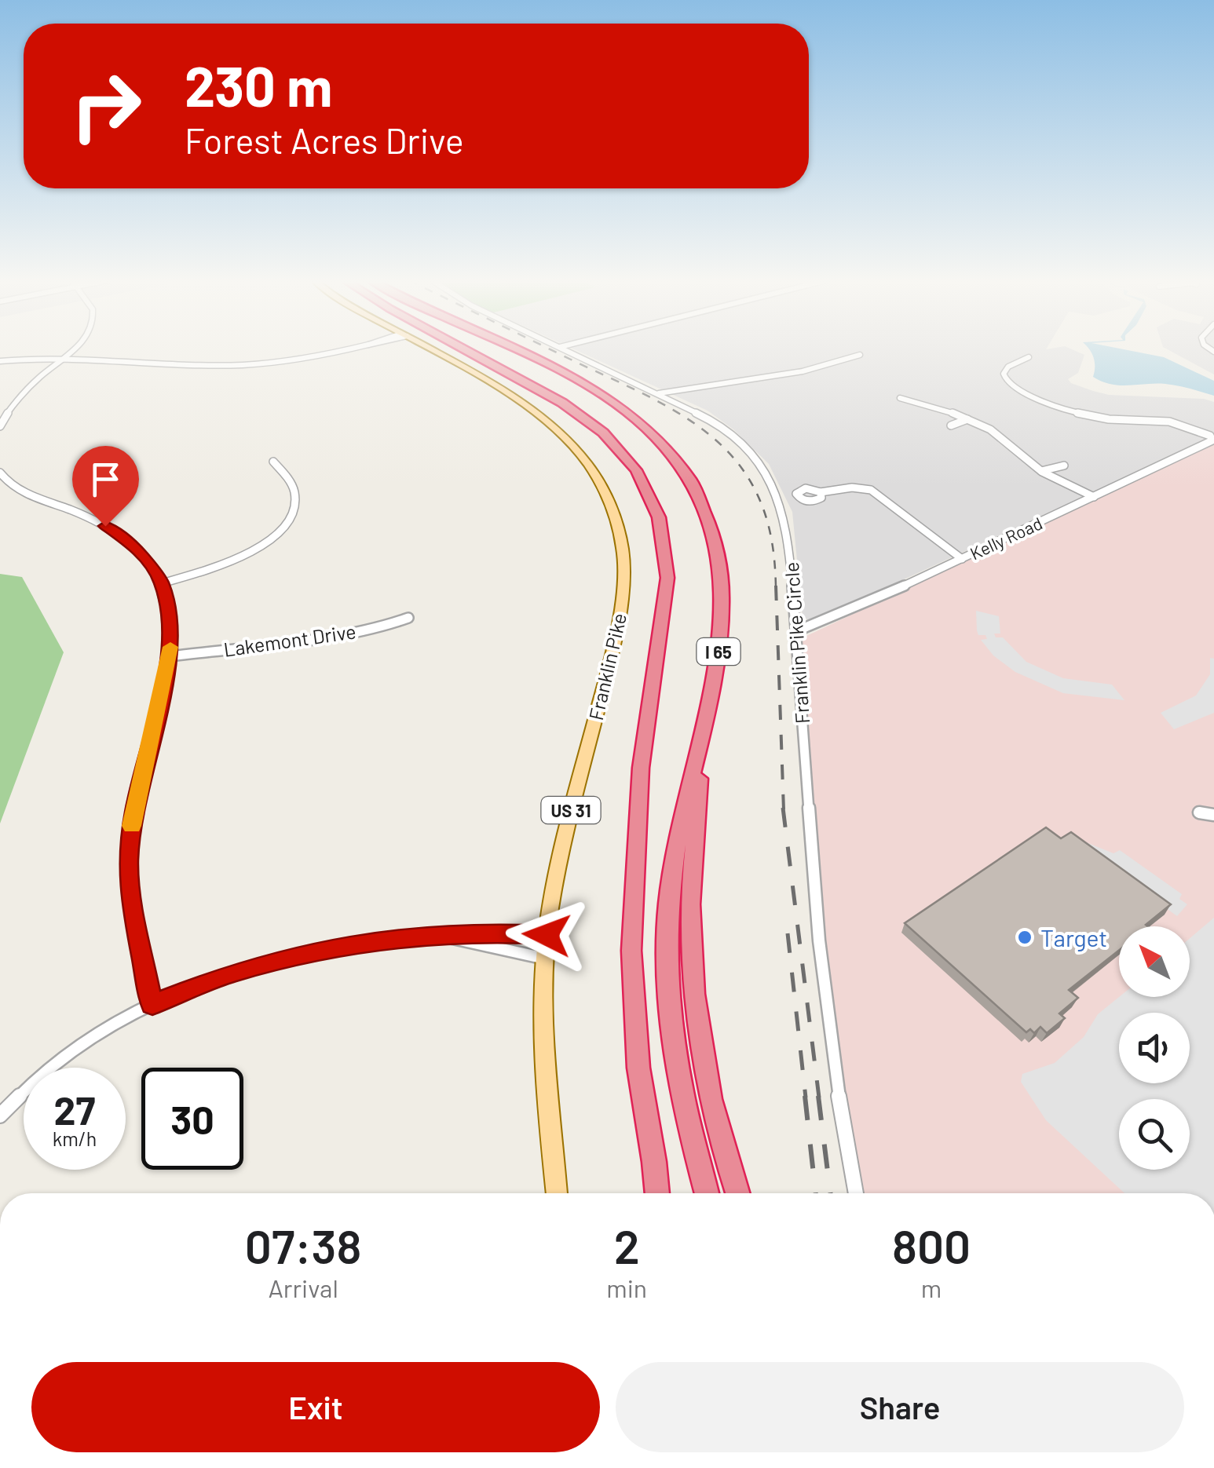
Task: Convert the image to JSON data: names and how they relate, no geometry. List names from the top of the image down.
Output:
{
  "streets": {
    "highway": ["I 65"],
    "main road": ["Franklin Pike", "US 31"],
    "street": ["Kelly Road", "Lakemont Drive", "Franklin Pike Circle"]
  },
  "crossings": [
    ["Kelly Road", "Franklin Pike Circle"]
  ],
  "places": ["Target"],
  "north": "top left",
  "page": {
    "turn": ["230 m", "Forest Acres Drive"],
    "speed": "27 km/h",
    "limit": "30",
    "eta": [
      "07:38",
      "Arrival",
      "2",
      "min",
      "800",
      "m"
    ],
    "buttons": ["Exit", "Share"]
  }
}
